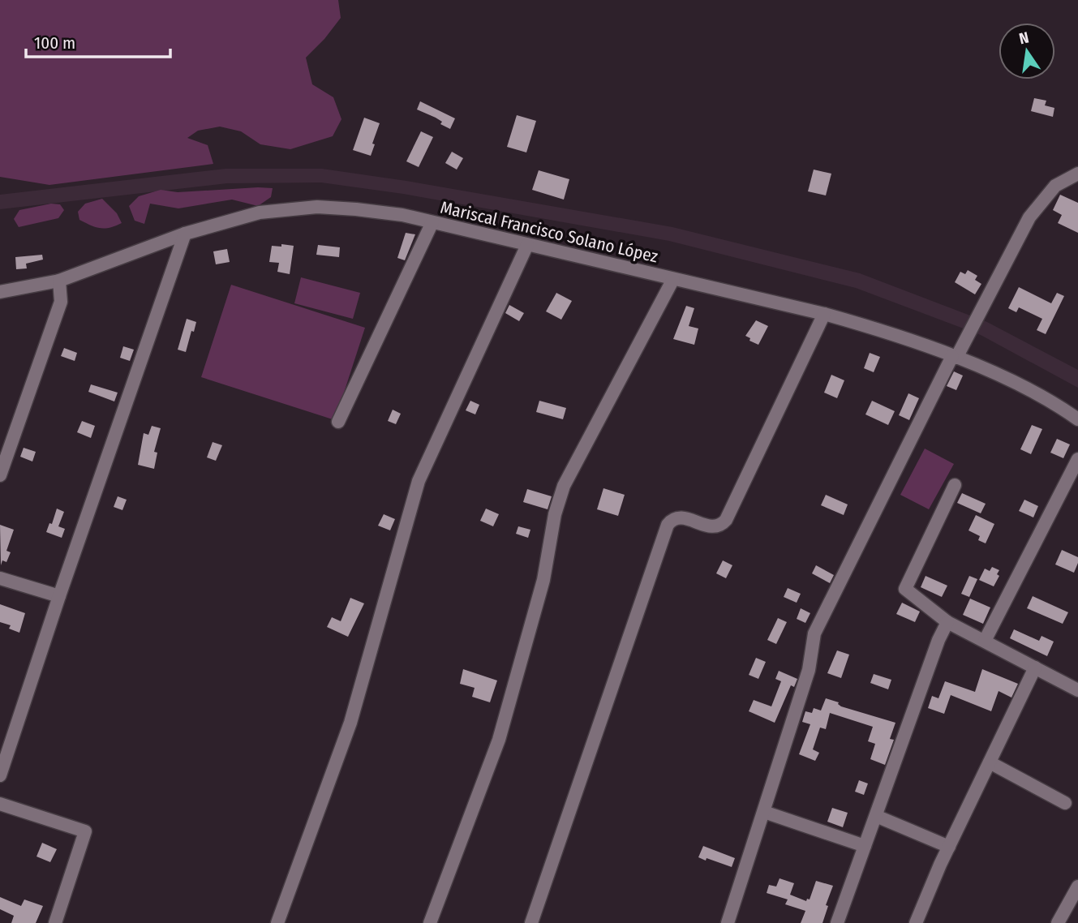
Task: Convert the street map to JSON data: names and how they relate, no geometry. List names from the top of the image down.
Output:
{
  "streets": {
    "street": ["Mariscal Francisco Solano López"]
  },
  "scale_bar": "100 m",
  "north": "top"
}
